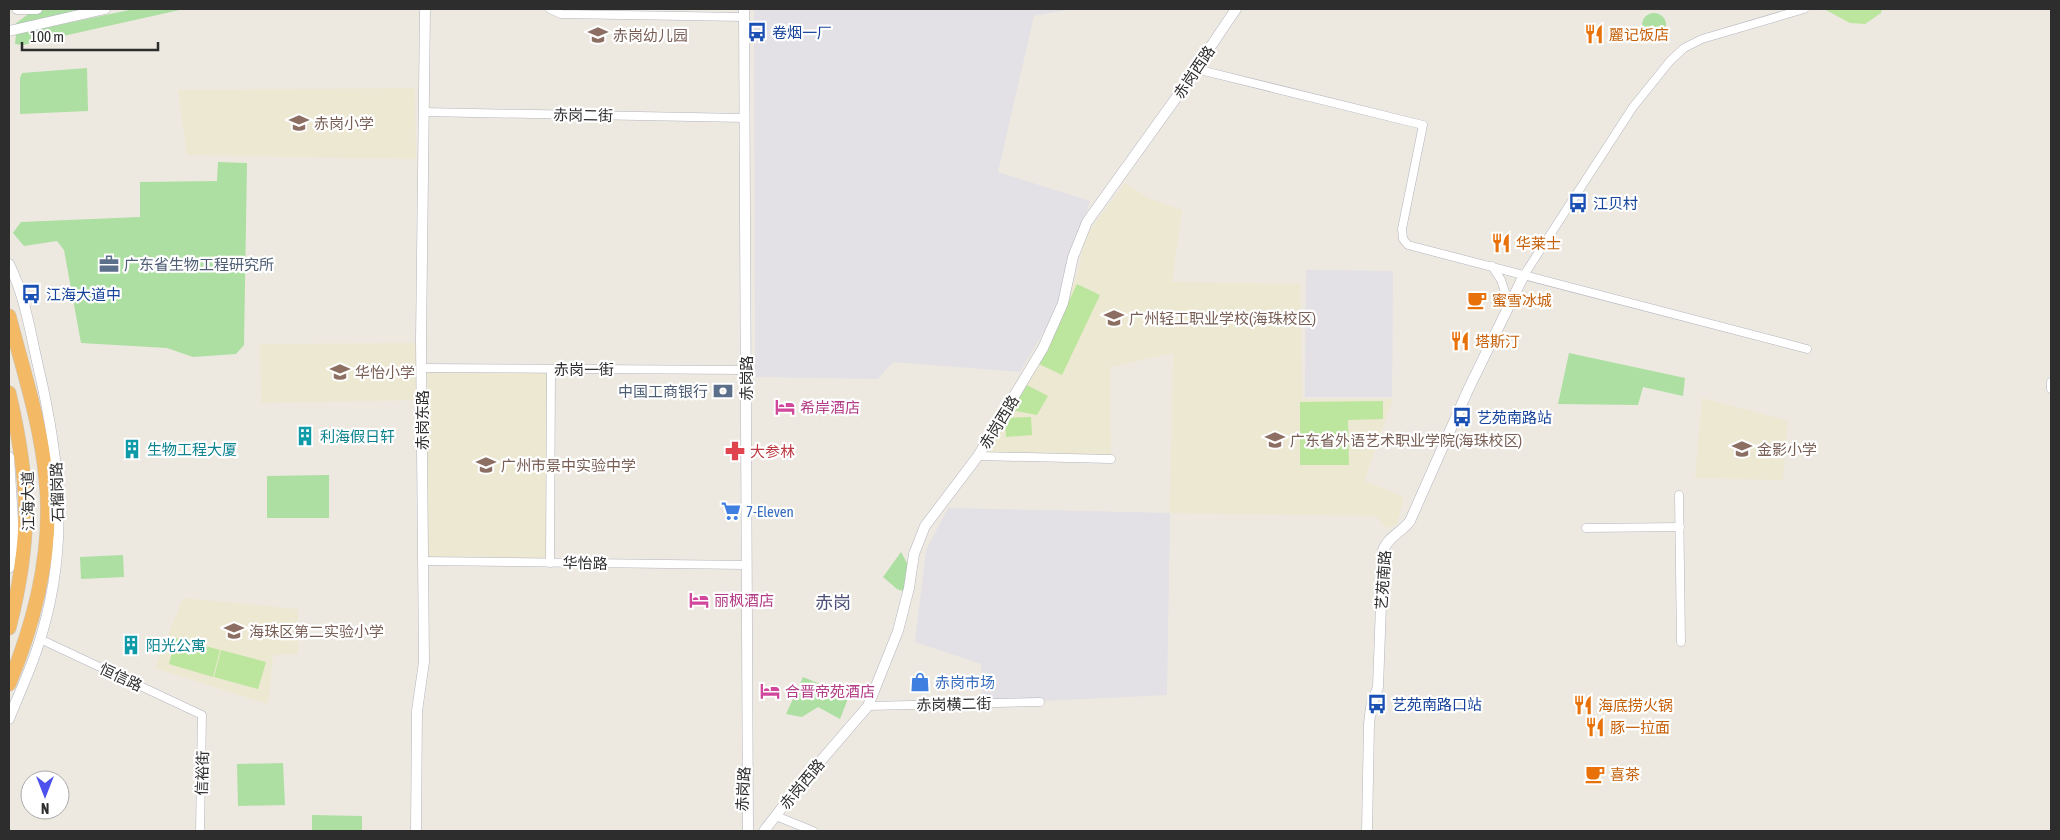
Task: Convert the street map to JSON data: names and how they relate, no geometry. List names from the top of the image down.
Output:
{
  "streets": {
    "highway": ["江海大道"],
    "street": [
      "赤岗西路",
      "赤岗二街",
      "赤岗一街",
      "赤岗路",
      "赤岗东路",
      "石榴岗路",
      "华怡路",
      "艺苑南路",
      "恒信路",
      "赤岗横二街",
      "信裕街"
    ]
  },
  "crossings": [
    ["赤岗西路", "赤岗横二街"],
    ["赤岗二街", "赤岗路"],
    ["赤岗二街", "赤岗东路"],
    ["赤岗一街", "赤岗路"],
    ["赤岗一街", "赤岗东路"],
    ["赤岗路", "华怡路"],
    ["赤岗东路", "华怡路"],
    ["石榴岗路", "恒信路"],
    ["恒信路", "信裕街"]
  ],
  "districts": ["赤岗"],
  "places": {
    "bus stop": [
      "卷烟一厂",
      "江贝村",
      "江海大道中",
      "艺苑南路站",
      "艺苑南路口站"
    ],
    "restaurant": [
      "麗记饭店",
      "华莱士",
      "塔斯汀",
      "海底捞火锅",
      "豚一拉面"
    ],
    "school or university": [
      "赤岗幼儿园",
      "赤岗小学",
      "广州轻工职业学校(海珠校区)",
      "华怡小学",
      "广东省外语艺术职业学院(海珠校区)",
      "金影小学",
      "广州市景中实验中学",
      "海珠区第二实验小学"
    ],
    "office": ["广东省生物工程研究所"],
    "cafe": ["蜜雪冰城", "喜茶"],
    "bank": ["中国工商银行"],
    "hotel": ["希岸酒店", "丽枫酒店", "合晋帝苑酒店"],
    "building": ["利海假日轩", "生物工程大厦", "阳光公寓"],
    "pharmacy": ["大参林"],
    "supermarket": ["7-Eleven"],
    "shop": ["赤岗市场"]
  },
  "scale_bar": "100 m",
  "north": "bottom"
}
